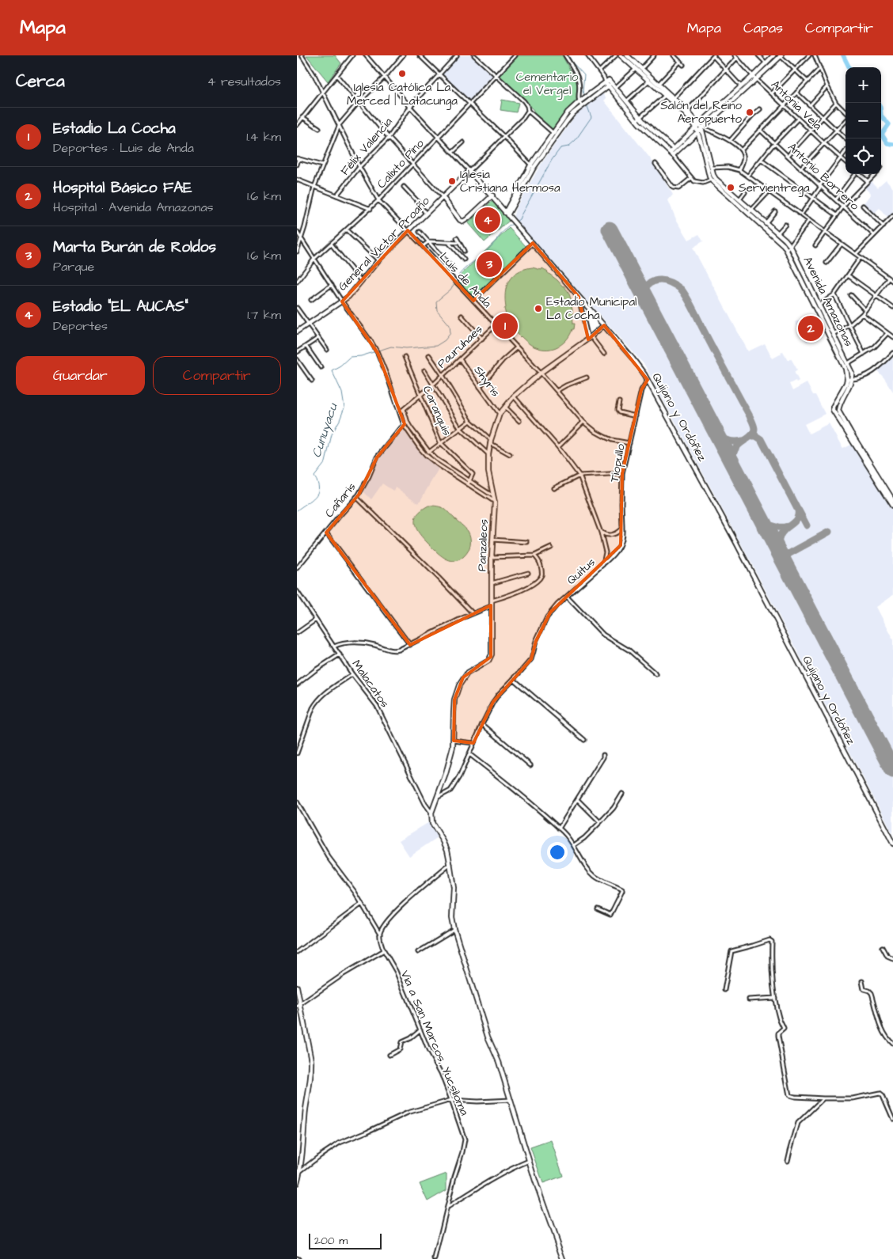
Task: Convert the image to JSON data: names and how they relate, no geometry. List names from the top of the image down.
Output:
{
  "streets": {
    "street": [
      "Antonia Vela",
      "Félix Valencia",
      "Calixto Pino",
      "Antonio Borrero",
      "General Victor Proaño",
      "Luis de Anda",
      "Avenida Amazonas",
      "Pauruhaes",
      "Shyris",
      "Caranquis",
      "Quijano y Ordóñez",
      "Tiopullo",
      "Cañaris",
      "Panzaleos",
      "Quitus",
      "Malacatos",
      "Via a San Marcos, Yucsiloma"
    ]
  },
  "crossings": [
    ["Félix Valencia", "Luis de Anda"],
    ["Félix Valencia", "Quijano y Ordóñez"],
    ["Calixto Pino", "Luis de Anda"],
    ["Calixto Pino", "Quijano y Ordóñez"],
    ["General Victor Proaño", "Luis de Anda"],
    ["General Victor Proaño", "Quijano y Ordóñez"],
    ["Luis de Anda", "Pauruhaes"],
    ["Luis de Anda", "Tiopullo"],
    ["Luis de Anda", "Panzaleos"],
    ["Pauruhaes", "Shyris"],
    ["Pauruhaes", "Caranquis"],
    ["Shyris", "Panzaleos"],
    ["Quijano y Ordóñez", "Tiopullo"],
    ["Quijano y Ordóñez", "Panzaleos"],
    ["Tiopullo", "Quitus"],
    ["Panzaleos", "Quitus"],
    ["Panzaleos", "Malacatos"]
  ],
  "water": ["Cunuyacu"],
  "parks": ["Cementario el Vergel"],
  "places": [
    "Iglesia Católica La Merced | Latacunga",
    "Salón del Reino Aeropuerto",
    "Iglesia Cristiana Hermosa",
    "Servientrega",
    "Estadio Municipal La Cocha"
  ],
  "scale_bar": "200 m",
  "page": {
    "header": "Mapa",
    "nav": ["Mapa", "Capas", "Compartir"],
    "heading": ["Cerca", "4 resultados"],
    "map_buttons": ["+", "−"],
    "list": [
      {
        "mark": "1",
        "name": "Estadio La Cocha",
        "note": "Deportes · Luis de Anda",
        "value": "1.4 km"
      },
      {
        "mark": "2",
        "name": "Hospital Básico FAE",
        "note": "Hospital · Avenida Amazonas",
        "value": "1.6 km"
      },
      {
        "mark": "3",
        "name": "Marta Burán de Roldos",
        "note": "Parque",
        "value": "1.6 km"
      },
      {
        "mark": "4",
        "name": "Estadio \"EL AUCAS\"",
        "note": "Deportes",
        "value": "1.7 km"
      }
    ],
    "pins": [
      "4",
      "3",
      "1",
      "2"
    ],
    "buttons": ["Guardar", "Compartir"],
    "scale": "200 m"
  }
}
